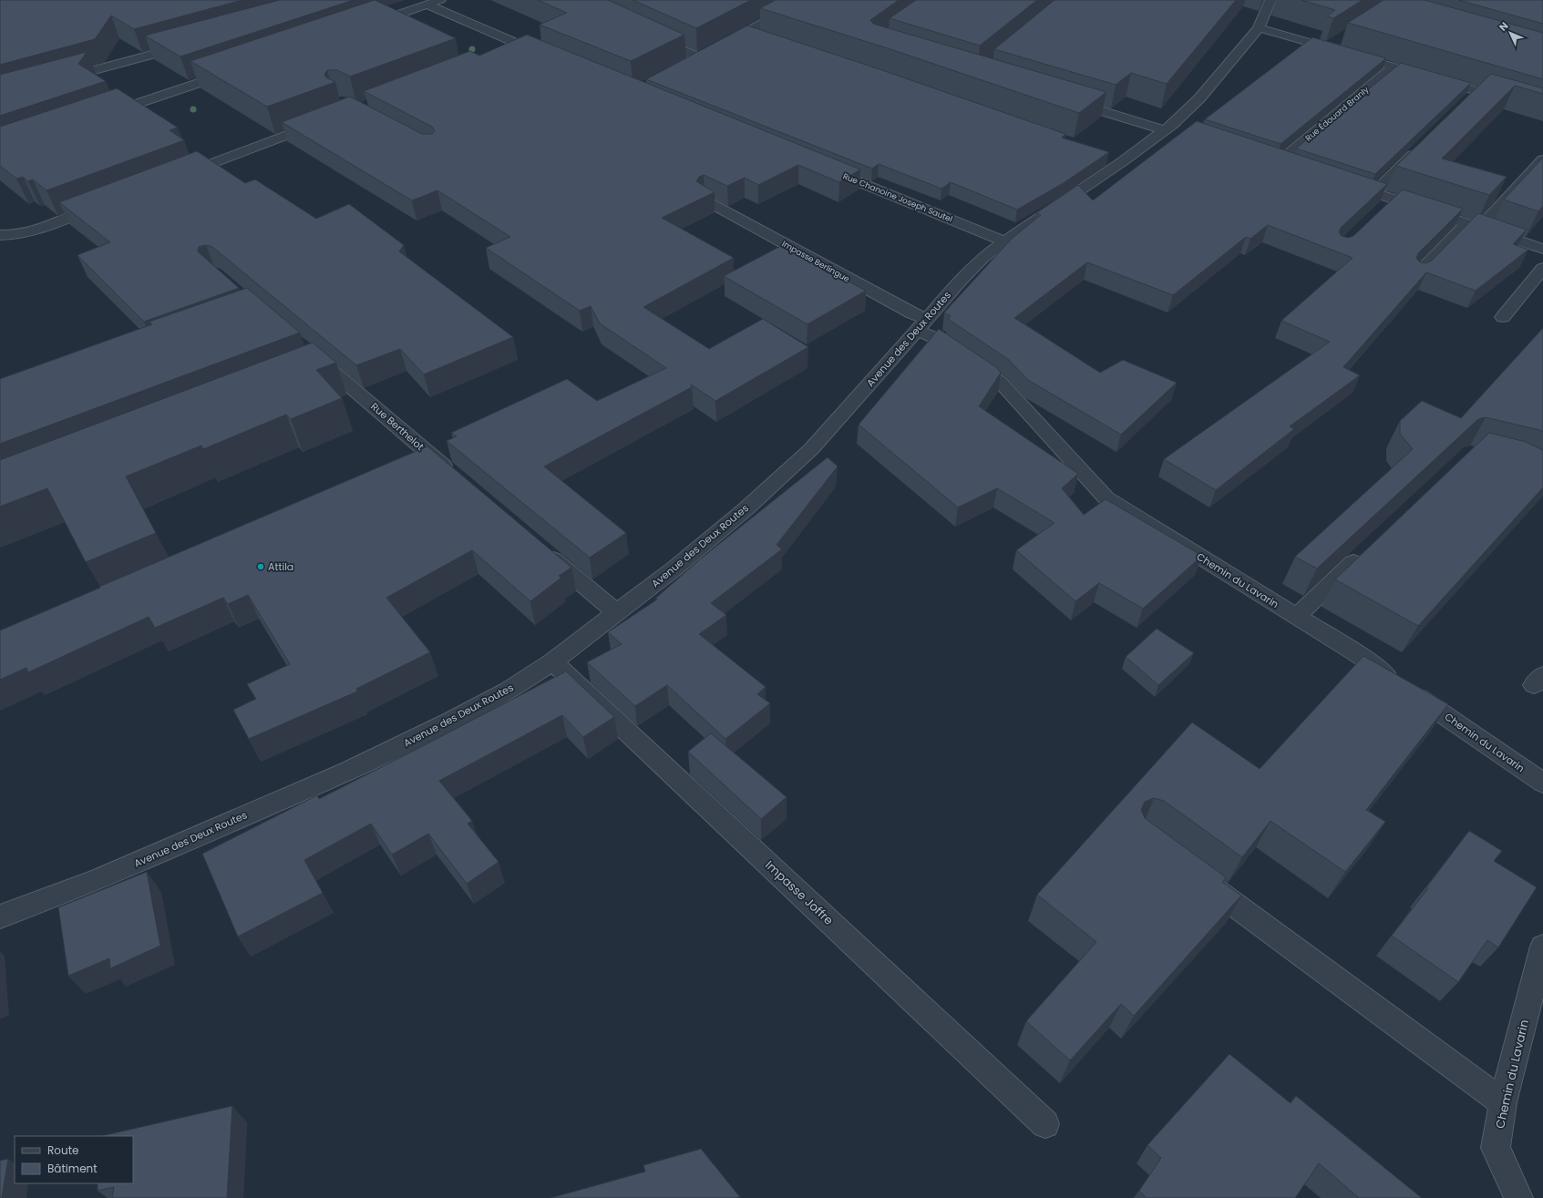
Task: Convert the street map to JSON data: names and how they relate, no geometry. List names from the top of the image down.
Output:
{
  "streets": {
    "street": [
      "Rue Édouard Branly",
      "Rue Chanoine Joseph Sautel",
      "Impasse Berlingue",
      "Avenue des Deux Routes",
      "Rue Berthelot",
      "Chemin du Lavarin",
      "Impasse Joffre"
    ]
  },
  "crossings": [
    ["Rue Chanoine Joseph Sautel", "Avenue des Deux Routes"],
    ["Impasse Berlingue", "Avenue des Deux Routes"],
    ["Impasse Berlingue", "Chemin du Lavarin"],
    ["Avenue des Deux Routes", "Chemin du Lavarin"],
    ["Avenue des Deux Routes", "Impasse Joffre"]
  ],
  "places": ["Attila"],
  "legend": ["Route", "Bâtiment"],
  "north": "top left"
}
